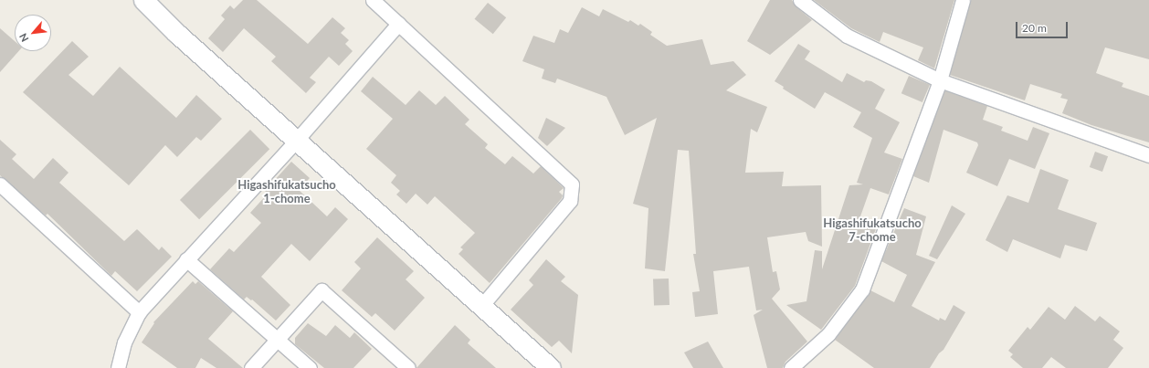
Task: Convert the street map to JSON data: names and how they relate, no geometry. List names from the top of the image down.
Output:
{
  "districts": ["Higashifukatsucho 1-chome", "Higashifukatsucho 7-chome"],
  "scale_bar": "20 m",
  "north": "bottom left"
}
